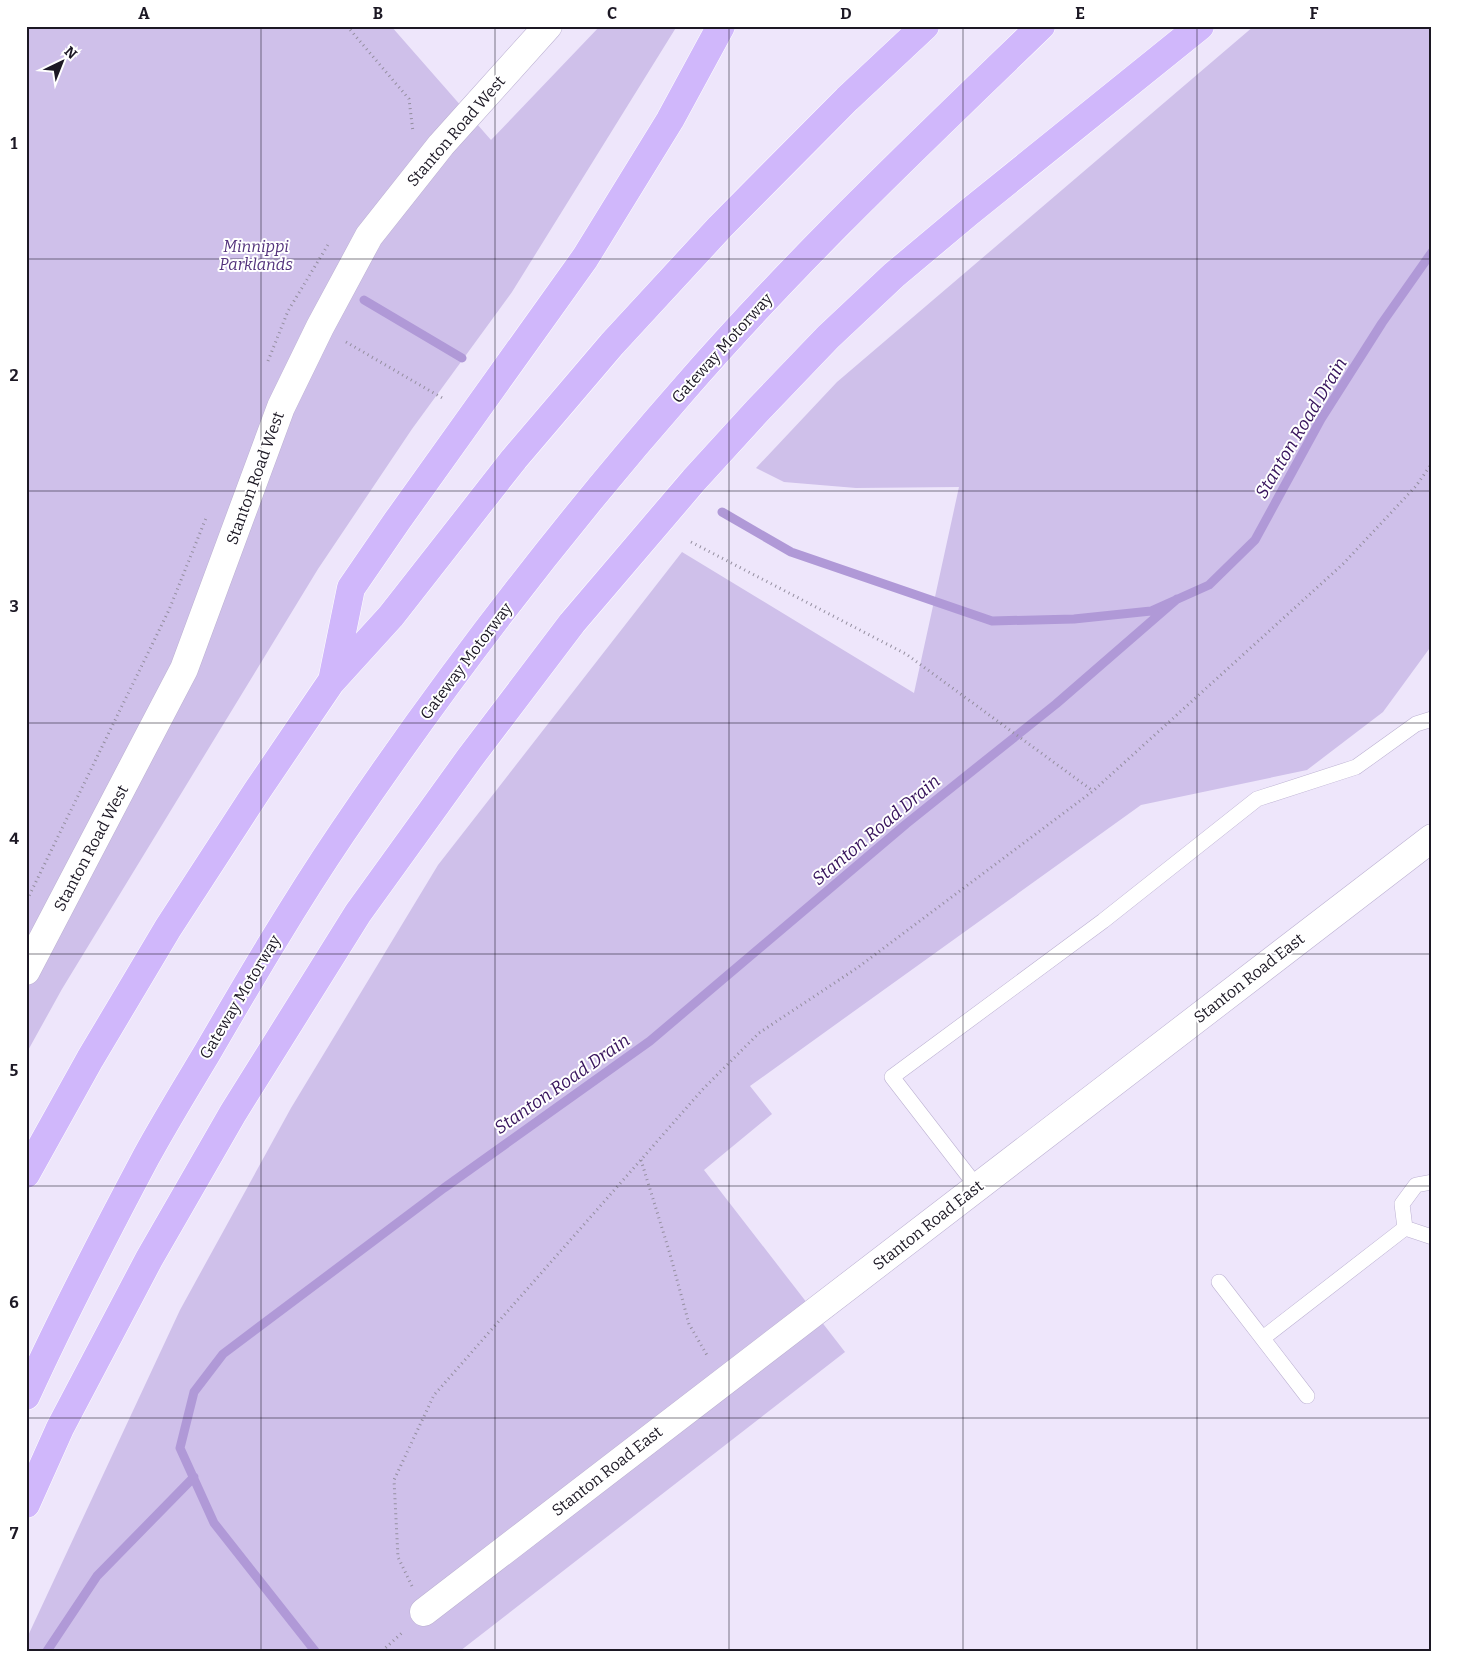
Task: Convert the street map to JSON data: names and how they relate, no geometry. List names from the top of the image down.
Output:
{
  "streets": {
    "highway": ["Gateway Motorway"],
    "street": ["Stanton Road West", "Stanton Road East"]
  },
  "water": ["Stanton Road Drain"],
  "parks": ["Minnippi Parklands"],
  "north": "top right",
  "grid": {
    "columns": [
      "A",
      "B",
      "C",
      "D",
      "E",
      "F"
    ],
    "rows": [
      "1",
      "2",
      "3",
      "4",
      "5",
      "6",
      "7"
    ]
  }
}
